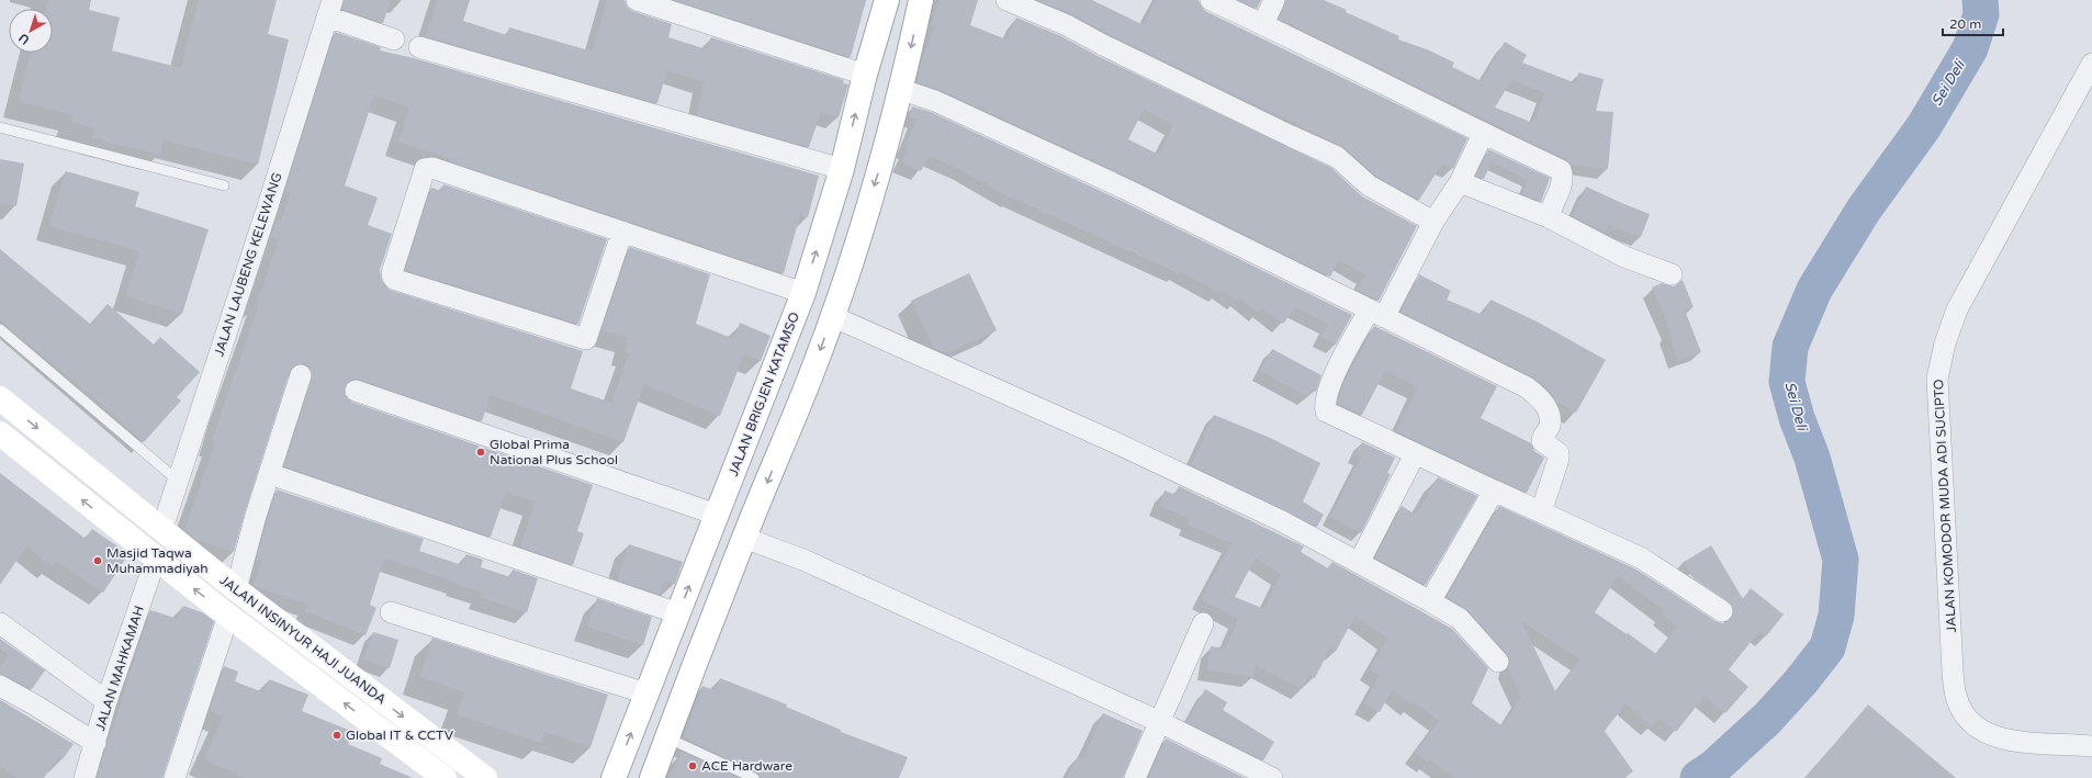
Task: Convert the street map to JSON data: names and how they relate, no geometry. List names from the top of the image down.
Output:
{
  "streets": {
    "main road": ["JALAN BRIGJEN KATAMSO", "JALAN INSINYUR HAJI JUANDA"],
    "street": ["JALAN LAUBENG KELEWANG", "JALAN KOMODOR MUDA ADI SUCIPTO", "JALAN MAHKAMAH"]
  },
  "crossings": [
    ["JALAN LAUBENG KELEWANG", "JALAN INSINYUR HAJI JUANDA"],
    ["JALAN INSINYUR HAJI JUANDA", "JALAN MAHKAMAH"]
  ],
  "water": ["Sei Deli"],
  "places": [
    "Global Prima National Plus School",
    "Masjid Taqwa Muhammadiyah",
    "Global IT & CCTV",
    "ACE Hardware"
  ],
  "scale_bar": "20 m",
  "north": "bottom left"
}
